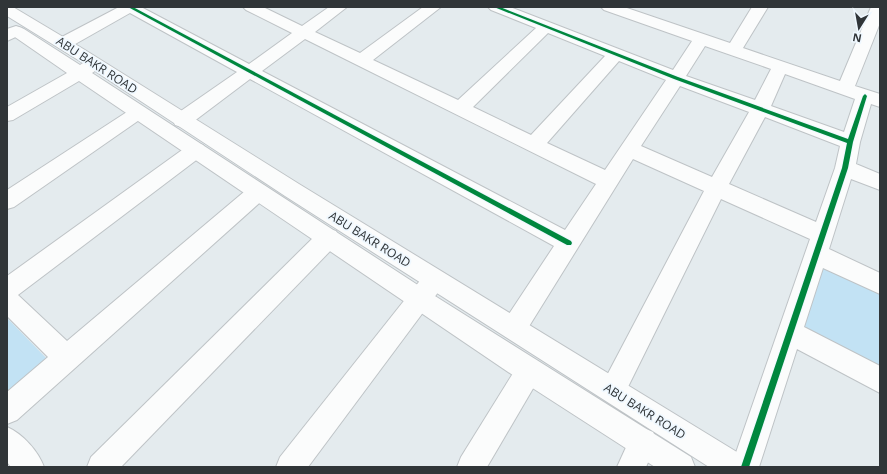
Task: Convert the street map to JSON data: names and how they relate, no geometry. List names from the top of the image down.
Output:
{
  "streets": {
    "street": ["ABU BAKR ROAD"]
  },
  "north": "bottom"
}
